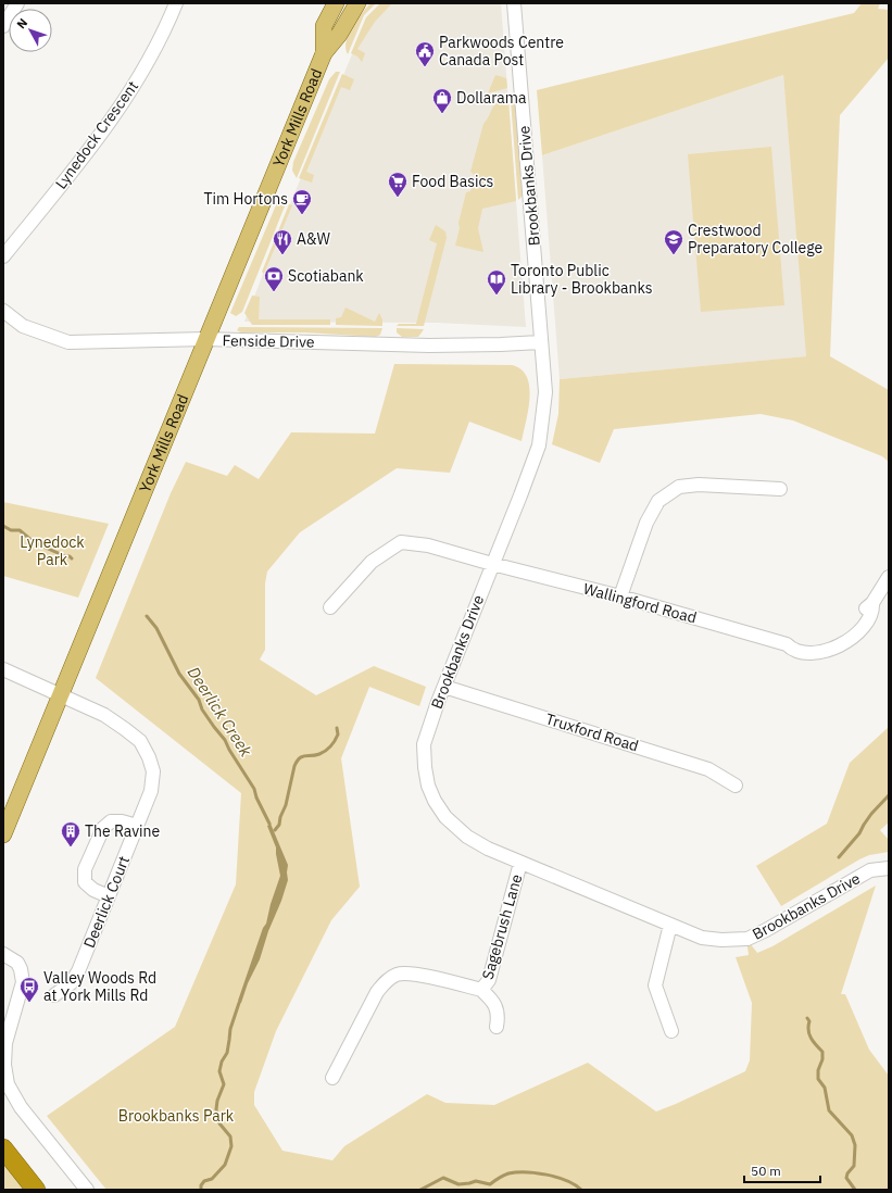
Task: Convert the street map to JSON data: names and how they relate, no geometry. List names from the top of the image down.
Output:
{
  "streets": {
    "main road": ["York Mills Road"],
    "street": [
      "Lynedock Crescent",
      "Brookbanks Drive",
      "Fenside Drive",
      "Wallingford Road",
      "Truxford Road",
      "Deerlick Court",
      "Sagebrush Lane"
    ]
  },
  "crossings": [
    ["York Mills Road", "Fenside Drive"],
    ["York Mills Road", "Deerlick Court"],
    ["Brookbanks Drive", "Fenside Drive"],
    ["Brookbanks Drive", "Wallingford Road"],
    ["Brookbanks Drive", "Truxford Road"],
    ["Brookbanks Drive", "Sagebrush Lane"]
  ],
  "water": ["Deerlick Creek"],
  "parks": ["Lynedock Park", "Brookbanks Park"],
  "places": {
    "public building": ["Parkwoods Centre Canada Post"],
    "shop": ["Dollarama"],
    "supermarket": ["Food Basics"],
    "cafe": ["Tim Hortons"],
    "restaurant": ["A&W"],
    "school or university": ["Crestwood Preparatory College"],
    "bank": ["Scotiabank"],
    "library": ["Toronto Public Library - Brookbanks"],
    "building": ["The Ravine"],
    "bus stop": ["Valley Woods Rd at York Mills Rd"]
  },
  "scale_bar": "50 m",
  "north": "top left"
}
